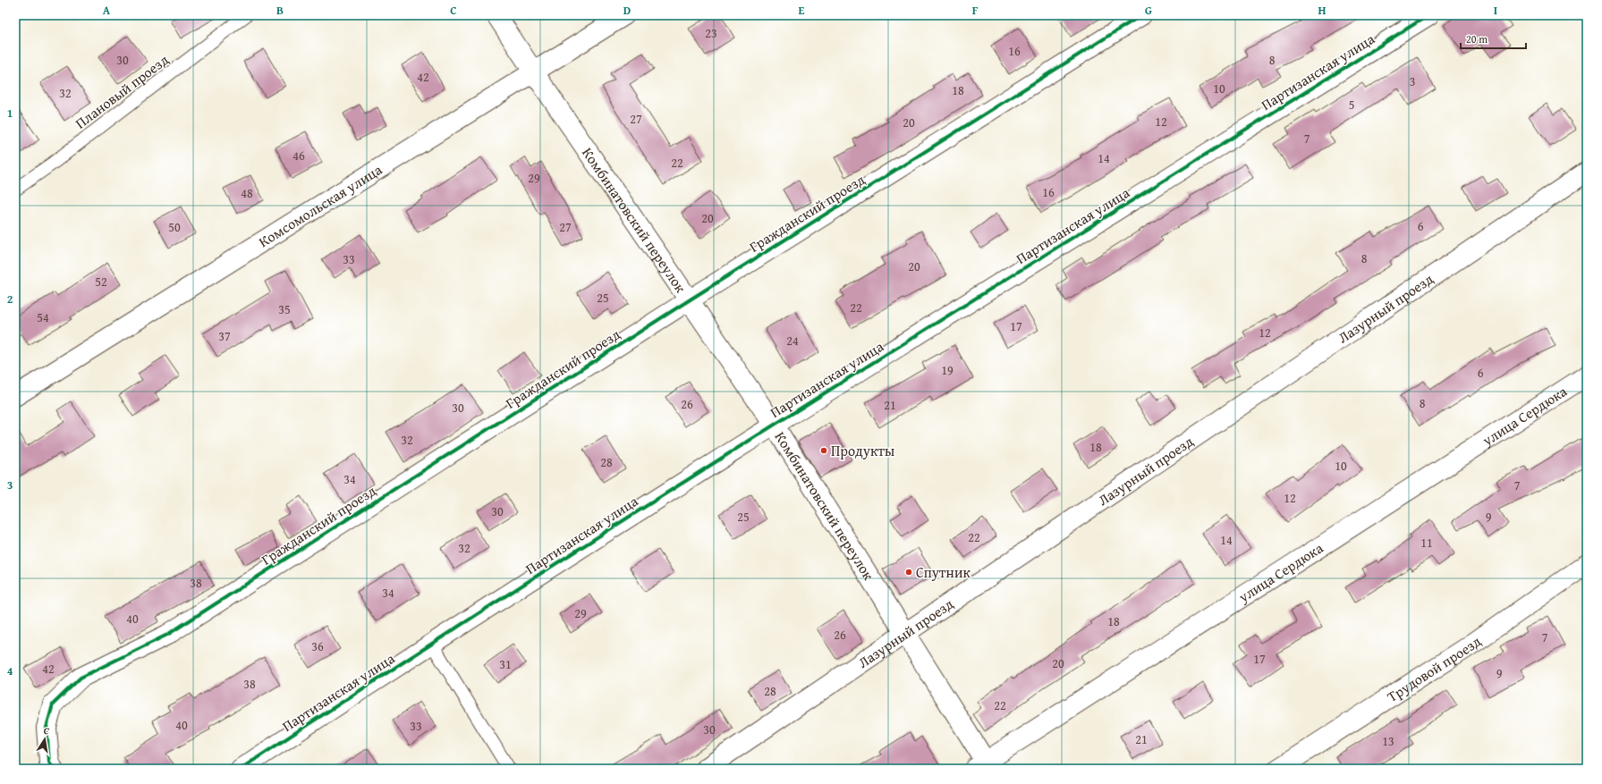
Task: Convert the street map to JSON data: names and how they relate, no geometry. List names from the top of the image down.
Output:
{
  "streets": {
    "street": [
      "Партизанская улица",
      "Комсомольская улица",
      "Гражданский проезд",
      "Комбинатовский переулок",
      "Лазурный проезд",
      "улица Сердюка",
      "Трудовой проезд"
    ],
    "lane": ["Плановый проезд"]
  },
  "crossings": [
    ["Партизанская улица", "Комбинатовский переулок"],
    ["Комсомольская улица", "Комбинатовский переулок"],
    ["Гражданский проезд", "Комбинатовский переулок"],
    ["Комбинатовский переулок", "Лазурный проезд"],
    ["Комбинатовский переулок", "улица Сердюка"]
  ],
  "places": ["Продукты", "Спутник"],
  "house_numbers": [
    "23",
    "16",
    "30",
    "8",
    "42",
    "3",
    "10",
    "18",
    "32",
    "5",
    "27",
    "12",
    "20",
    "7",
    "46",
    "14",
    "22",
    "29",
    "16",
    "48",
    "20",
    "6",
    "50",
    "27",
    "8",
    "33",
    "20",
    "52",
    "25",
    "22",
    "35",
    "54",
    "17",
    "12",
    "37",
    "24",
    "19",
    "6",
    "8",
    "26",
    "21",
    "30",
    "32",
    "18",
    "28",
    "10",
    "34",
    "7",
    "12",
    "30",
    "25",
    "9",
    "22",
    "14",
    "11",
    "32",
    "38",
    "34",
    "29",
    "40",
    "18",
    "26",
    "7",
    "36",
    "17",
    "20",
    "31",
    "42",
    "9",
    "38",
    "28",
    "22",
    "40",
    "33",
    "30",
    "21",
    "13"
  ],
  "scale_bar": "20 m",
  "north": "top",
  "grid": {
    "columns": [
      "A",
      "B",
      "C",
      "D",
      "E",
      "F",
      "G",
      "H",
      "I"
    ],
    "rows": [
      "1",
      "2",
      "3",
      "4"
    ]
  }
}
